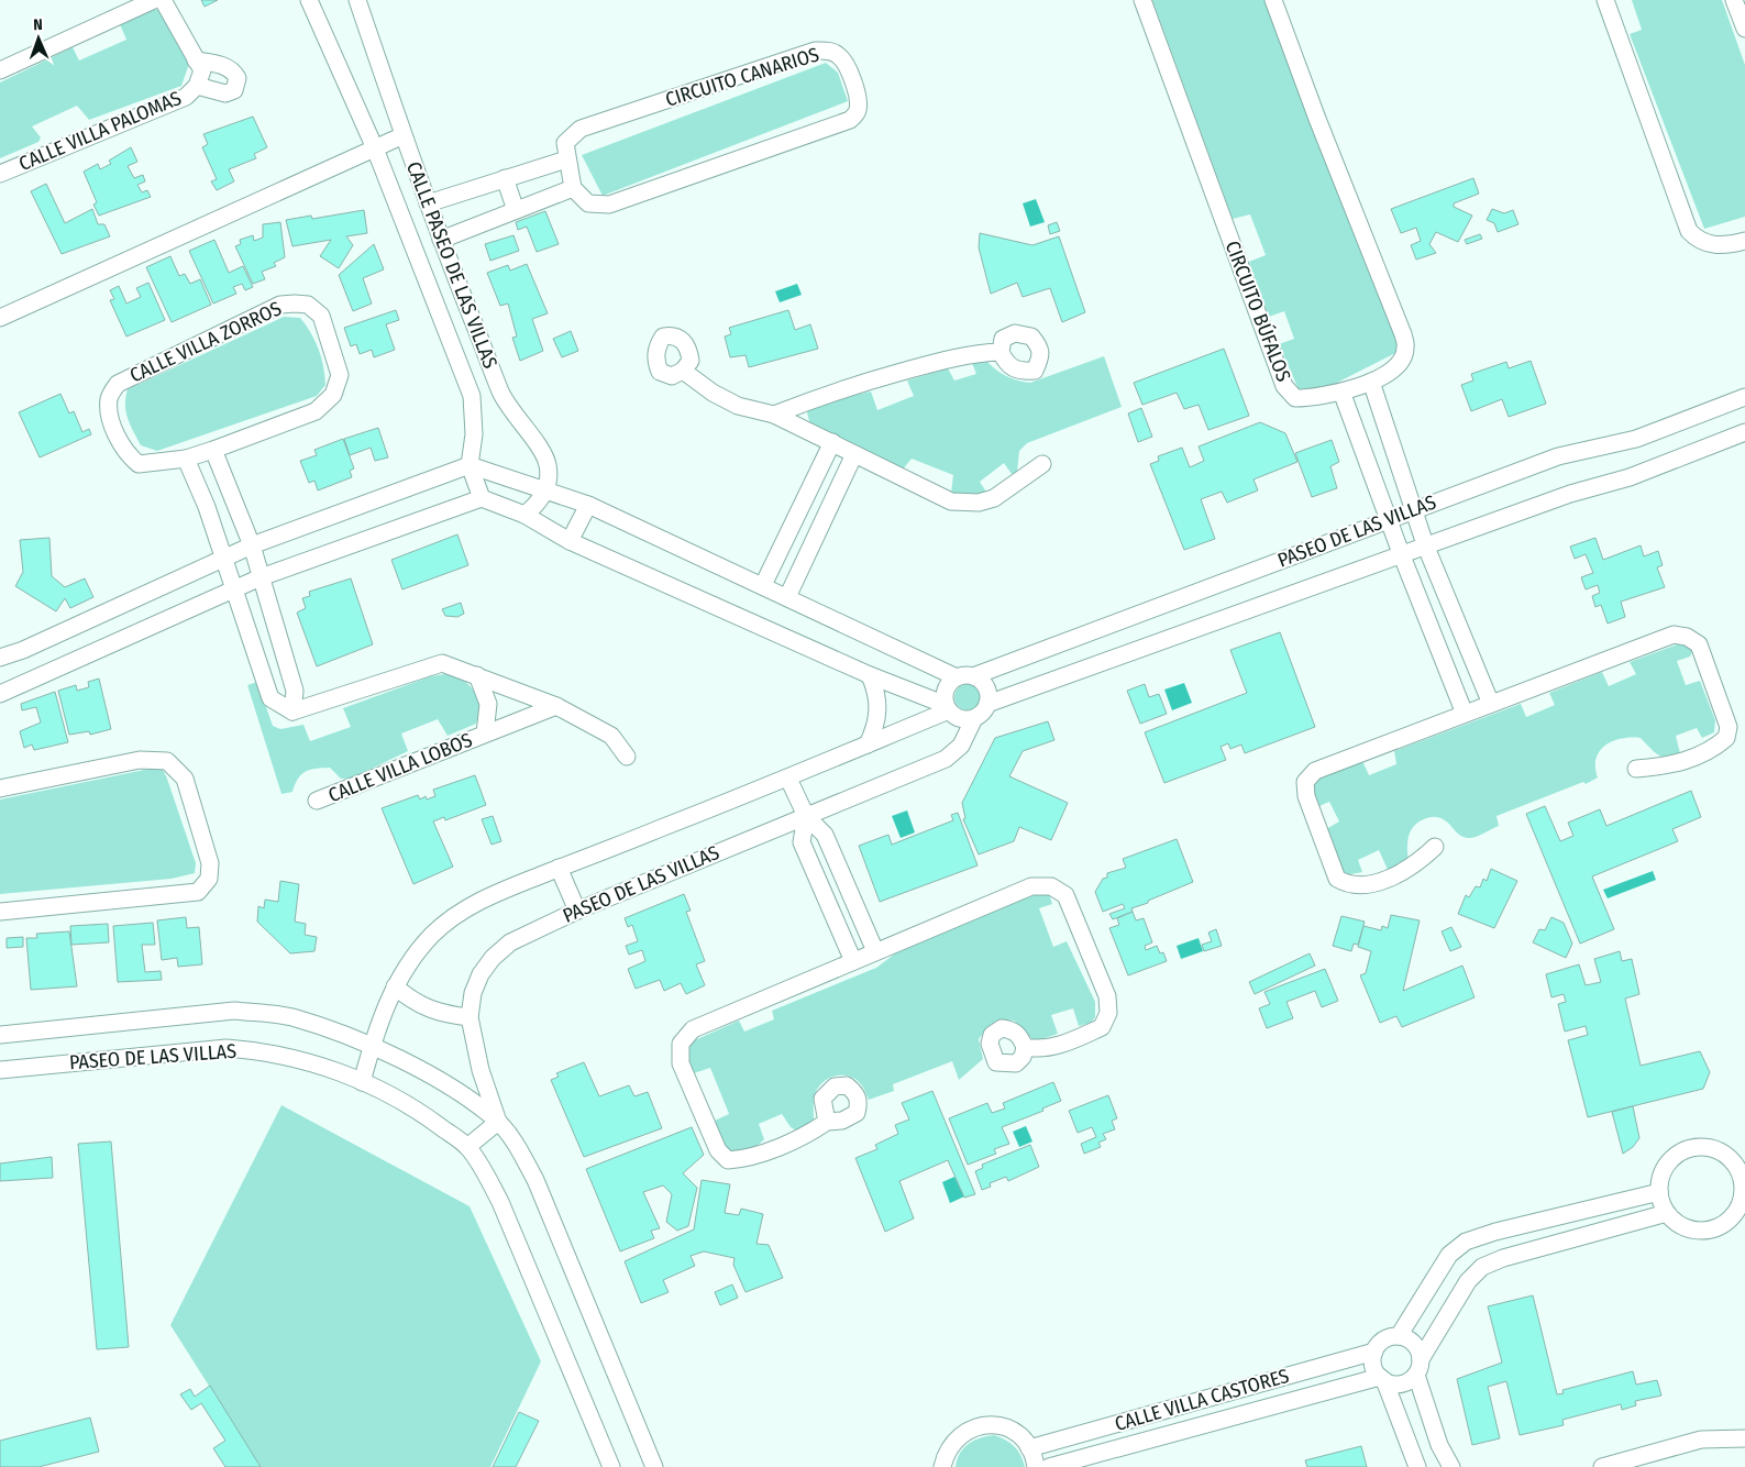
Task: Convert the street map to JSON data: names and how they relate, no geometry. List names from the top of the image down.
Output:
{
  "streets": {
    "street": [
      "CIRCUITO CANARIOS",
      "CALLE VILLA PALOMAS",
      "CALLE PASEO DE LAS VILLAS",
      "CIRCUITO BÚFALOS",
      "CALLE VILLA ZORROS",
      "PASEO DE LAS VILLAS",
      "CALLE VILLA LOBOS",
      "CALLE VILLA CASTORES"
    ]
  },
  "north": "top"
}
